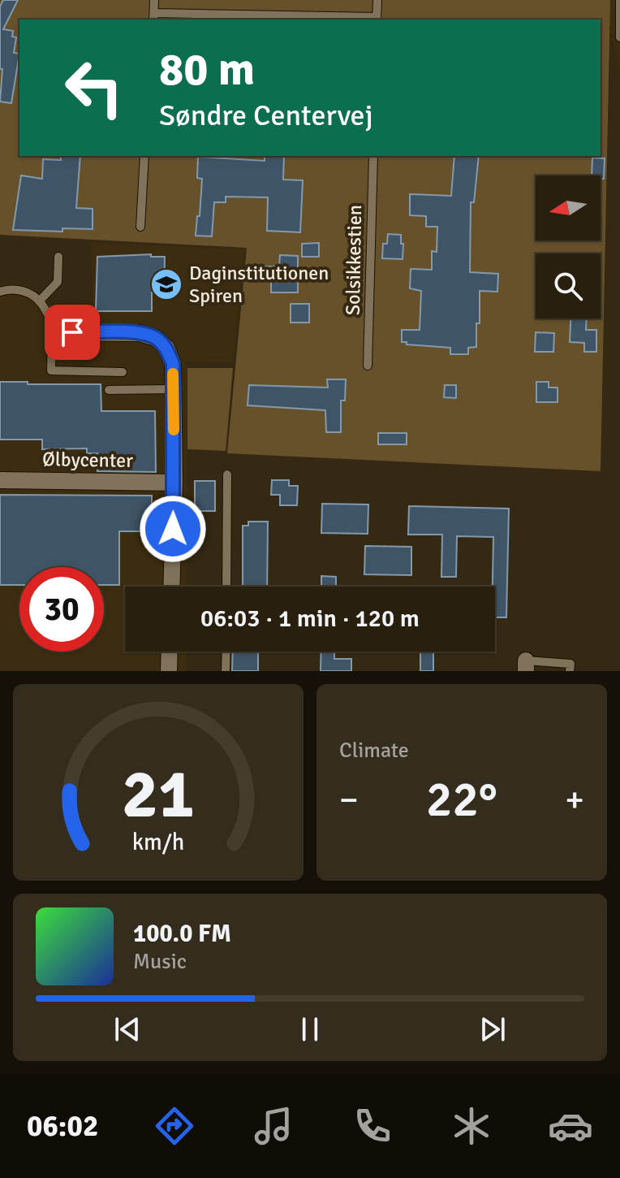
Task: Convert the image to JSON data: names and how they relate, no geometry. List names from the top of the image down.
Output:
{
  "streets": {
    "street": ["Ølbycenter"],
    "lane": ["Solsikkestien"]
  },
  "places": {
    "school or university": ["Daginstitutionen Spiren"]
  },
  "north": "left",
  "page": {
    "turn": ["80 m", "Søndre Centervej"],
    "limit": "30",
    "trip": "06:03 · 1 min · 120 m",
    "tile": "Climate",
    "heat": ["−", "22°", "+"],
    "song": ["100.0 FM", "Music"],
    "tabs": "06:02",
    "gauge": ["21", "km/h"]
  }
}
